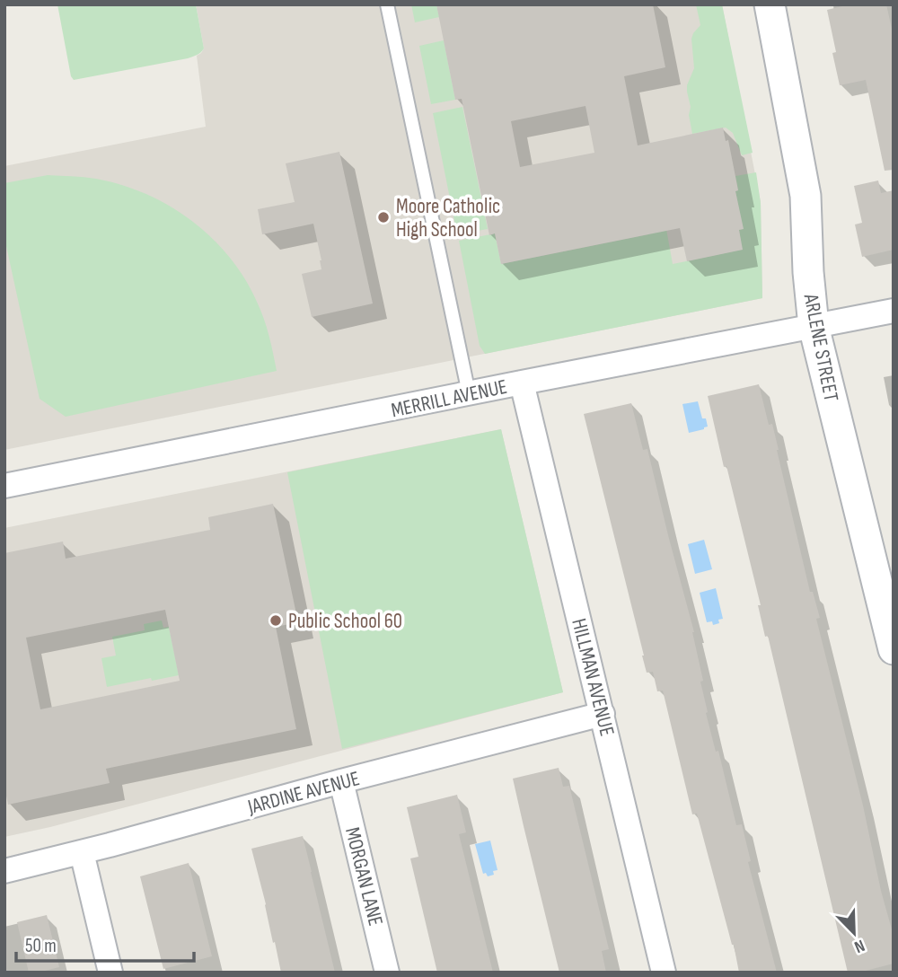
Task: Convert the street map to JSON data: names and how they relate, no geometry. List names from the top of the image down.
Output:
{
  "streets": {
    "street": [
      "ARLENE STREET",
      "MERRILL AVENUE",
      "HILLMAN AVENUE",
      "JARDINE AVENUE",
      "MORGAN LANE"
    ]
  },
  "crossings": [
    ["ARLENE STREET", "MERRILL AVENUE"],
    ["MERRILL AVENUE", "HILLMAN AVENUE"],
    ["HILLMAN AVENUE", "JARDINE AVENUE"],
    ["JARDINE AVENUE", "MORGAN LANE"]
  ],
  "places": ["Moore Catholic High School", "Public School 60"],
  "scale_bar": "50 m",
  "north": "bottom right"
}
